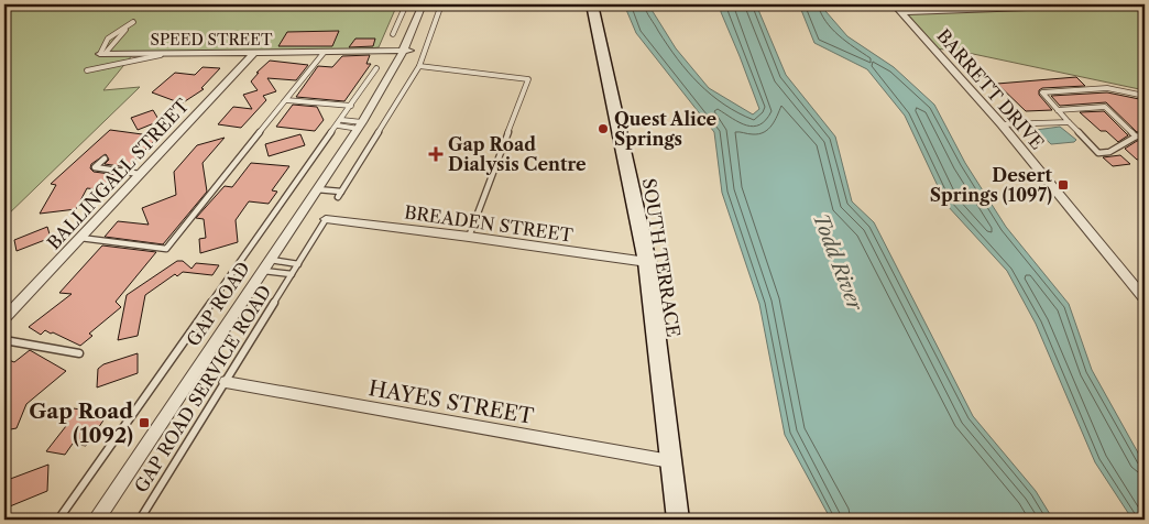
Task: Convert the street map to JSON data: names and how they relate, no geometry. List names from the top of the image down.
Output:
{
  "streets": {
    "street": [
      "SPEED STREET",
      "BARRETT DRIVE",
      "BALLINGALL STREET",
      "BREADEN STREET",
      "SOUTH TERRACE",
      "GAP ROAD",
      "HAYES STREET"
    ],
    "lane": ["GAP ROAD SERVICE ROAD"]
  },
  "crossings": [
    ["SPEED STREET", "BALLINGALL STREET"],
    ["SPEED STREET", "GAP ROAD"],
    ["BREADEN STREET", "SOUTH TERRACE"],
    ["BREADEN STREET", "GAP ROAD SERVICE ROAD"],
    ["SOUTH TERRACE", "HAYES STREET"],
    ["GAP ROAD", "GAP ROAD SERVICE ROAD"],
    ["GAP ROAD SERVICE ROAD", "HAYES STREET"]
  ],
  "water": ["Todd River"],
  "places": {
    "other": ["Quest Alice Springs"],
    "health": ["Gap Road Dialysis Centre"],
    "transit": ["Desert Springs (1097)", "Gap Road (1092)"]
  }
}
